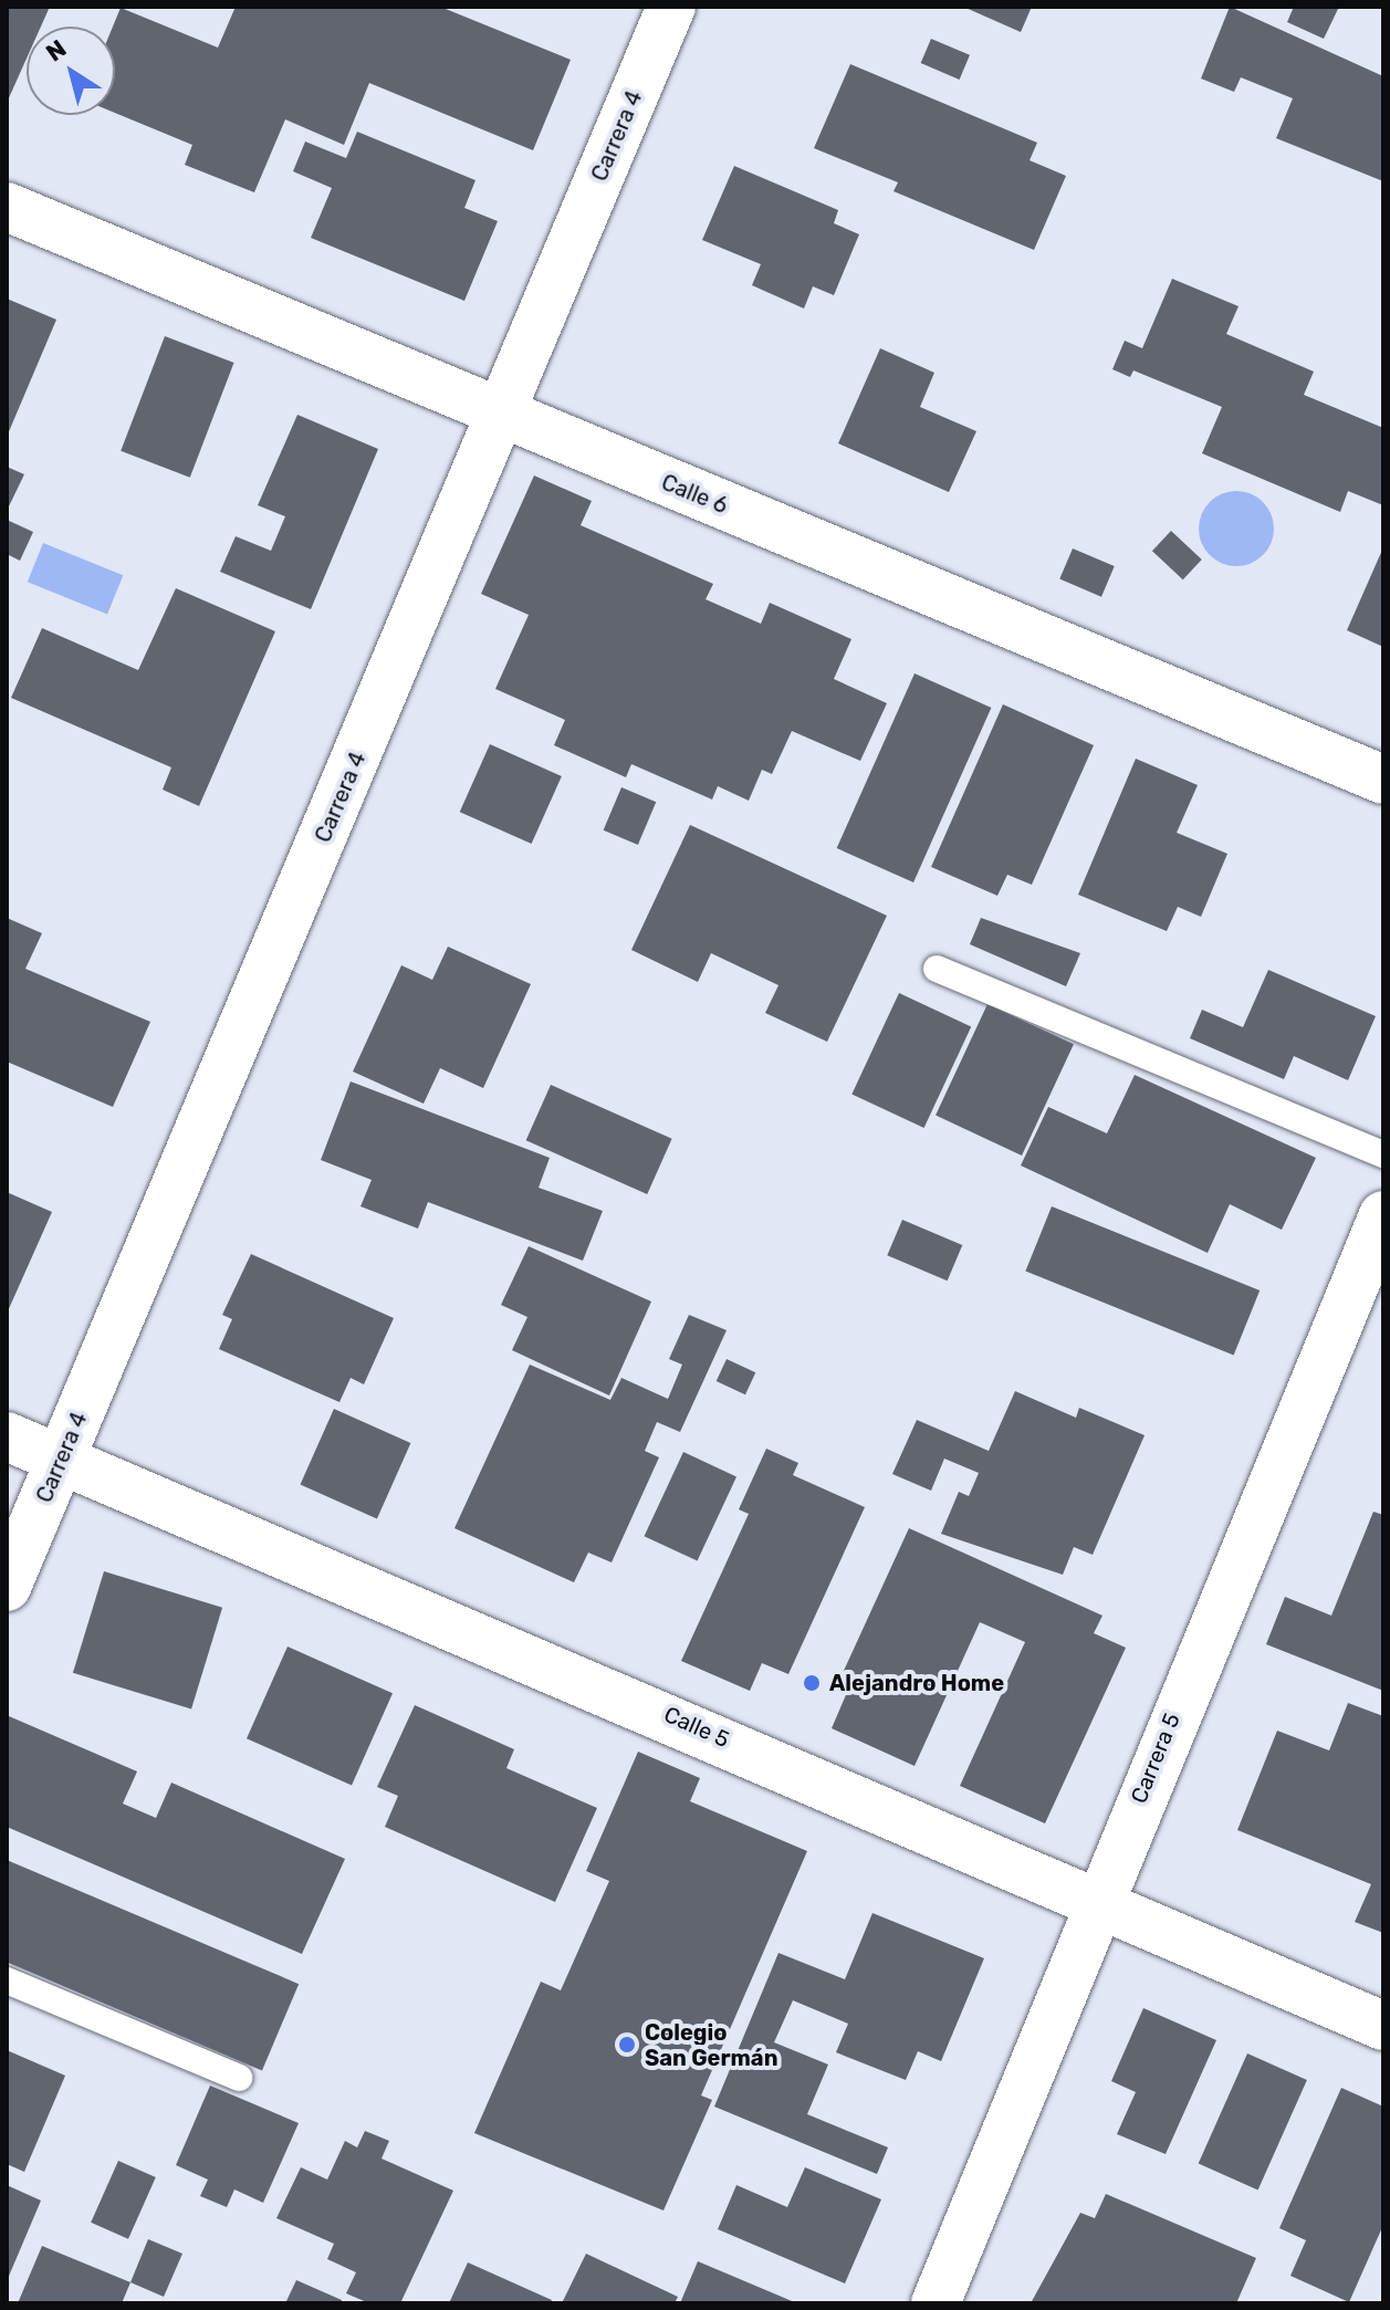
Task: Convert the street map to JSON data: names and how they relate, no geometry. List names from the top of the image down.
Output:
{
  "streets": {
    "street": [
      "Carrera 4",
      "Calle 6",
      "Calle 5",
      "Carrera 5"
    ]
  },
  "crossings": [
    ["Carrera 4", "Calle 6"],
    ["Carrera 4", "Calle 5"],
    ["Calle 5", "Carrera 5"]
  ],
  "places": ["Alejandro Home", "Colegio San Germán"],
  "north": "top left"
}
